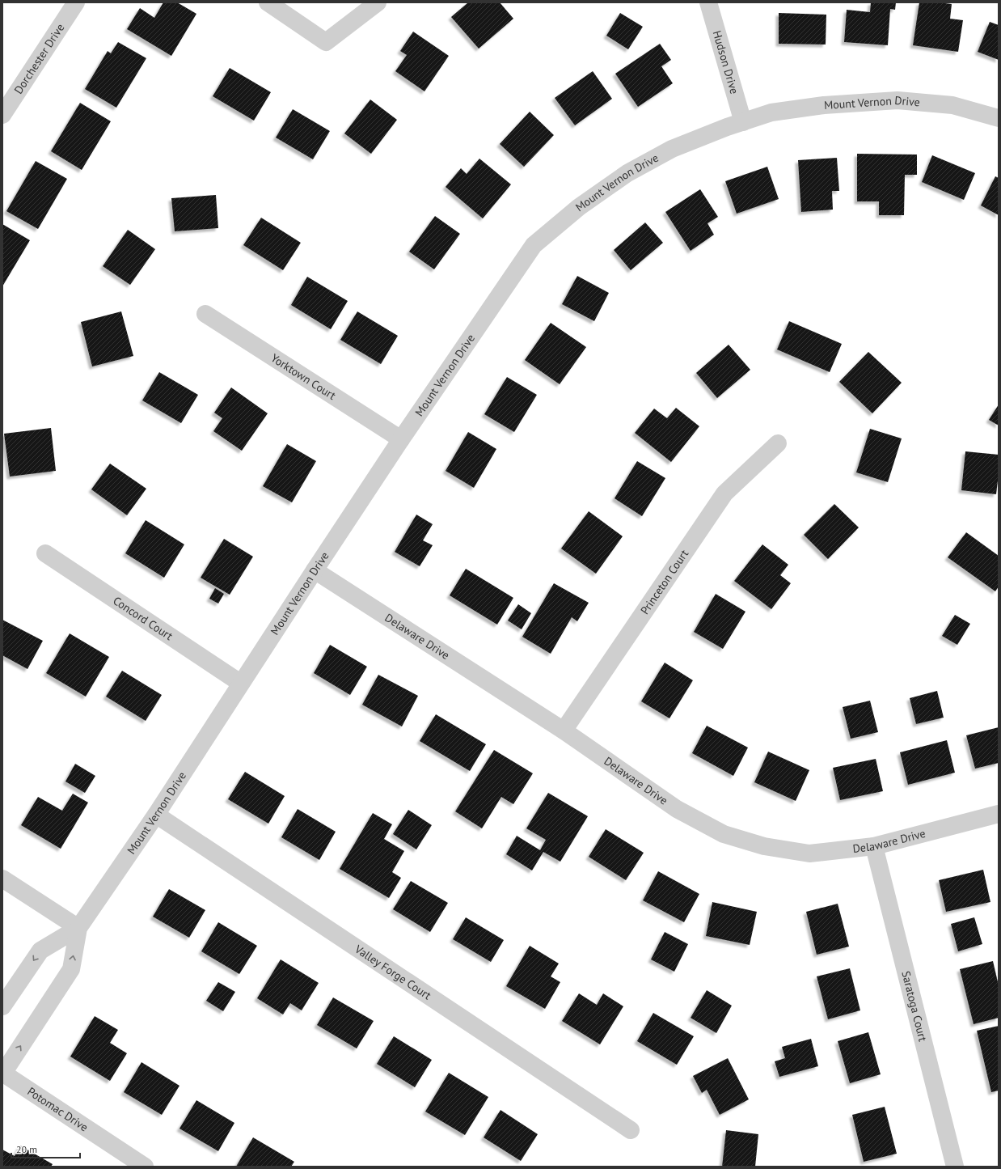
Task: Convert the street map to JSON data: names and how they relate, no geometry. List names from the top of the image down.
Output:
{
  "streets": {
    "street": [
      "Dorchester Drive",
      "Hudson Drive",
      "Mount Vernon Drive",
      "Yorktown Court",
      "Princeton Court",
      "Concord Court",
      "Delaware Drive",
      "Valley Forge Court",
      "Saratoga Court",
      "Potomac Drive"
    ]
  },
  "crossings": [
    ["Hudson Drive", "Mount Vernon Drive"],
    ["Mount Vernon Drive", "Yorktown Court"],
    ["Mount Vernon Drive", "Concord Court"],
    ["Mount Vernon Drive", "Delaware Drive"],
    ["Mount Vernon Drive", "Valley Forge Court"],
    ["Mount Vernon Drive", "Potomac Drive"],
    ["Princeton Court", "Delaware Drive"],
    ["Delaware Drive", "Saratoga Court"]
  ],
  "scale_bar": "20 m"
}
